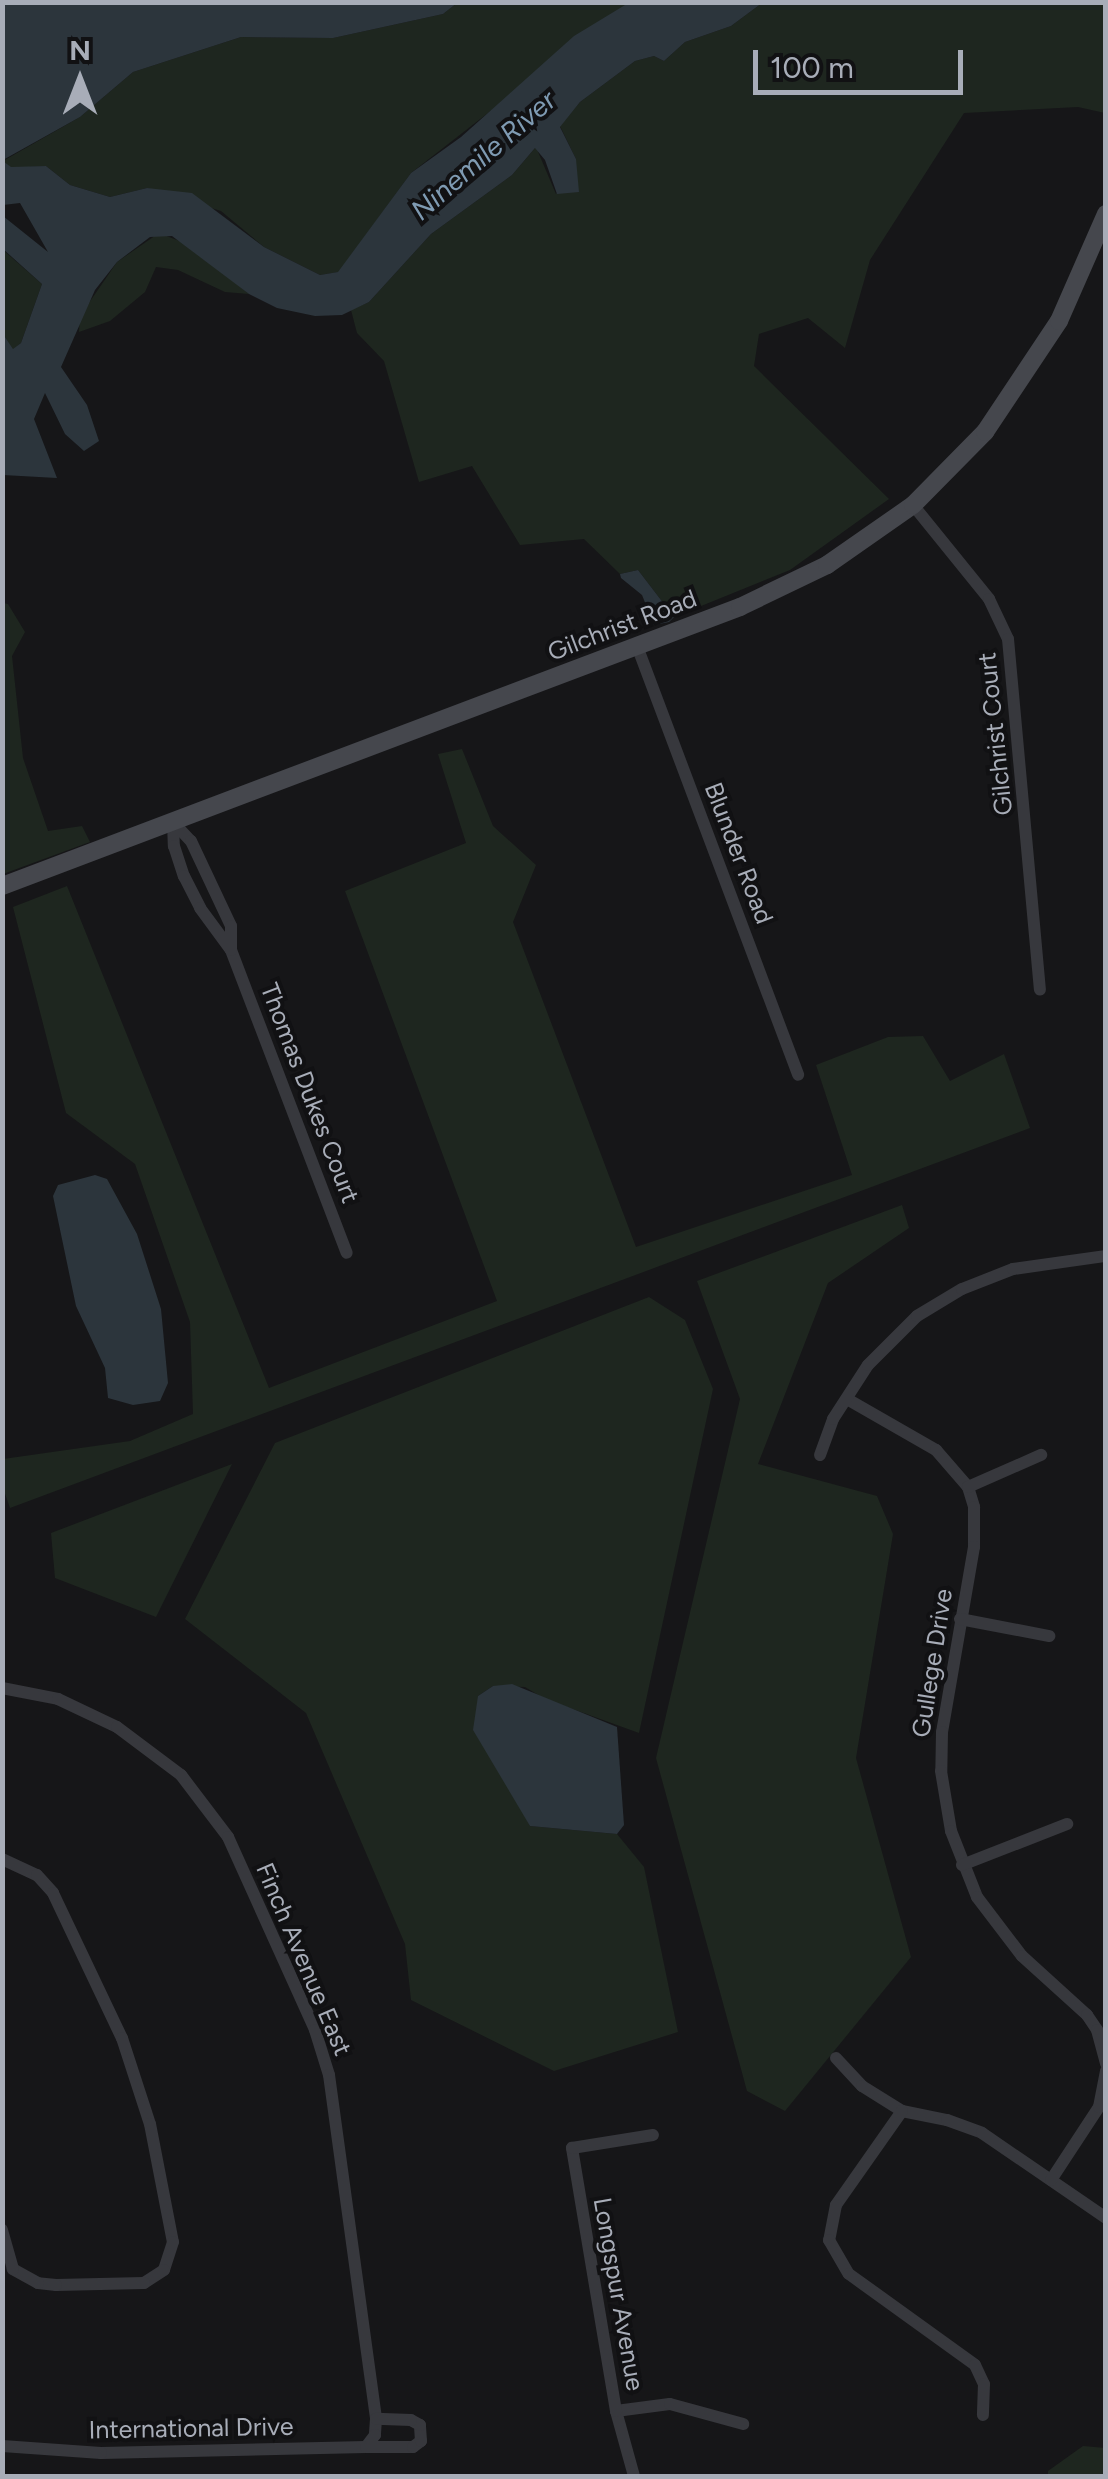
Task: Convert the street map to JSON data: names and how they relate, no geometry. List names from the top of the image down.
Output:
{
  "streets": {
    "street": [
      "Gilchrist Road",
      "Gilchrist Court",
      "Blunder Road",
      "Thomas Dukes Court",
      "Gullege Drive",
      "Finch Avenue East",
      "Longspur Avenue",
      "International Drive"
    ]
  },
  "crossings": [
    ["Gilchrist Road", "Gilchrist Court"],
    ["Gilchrist Road", "Blunder Road"],
    ["Gilchrist Road", "Thomas Dukes Court"],
    ["Finch Avenue East", "International Drive"]
  ],
  "water": ["Ninemile River"],
  "scale_bar": "100 m",
  "north": "top"
}
